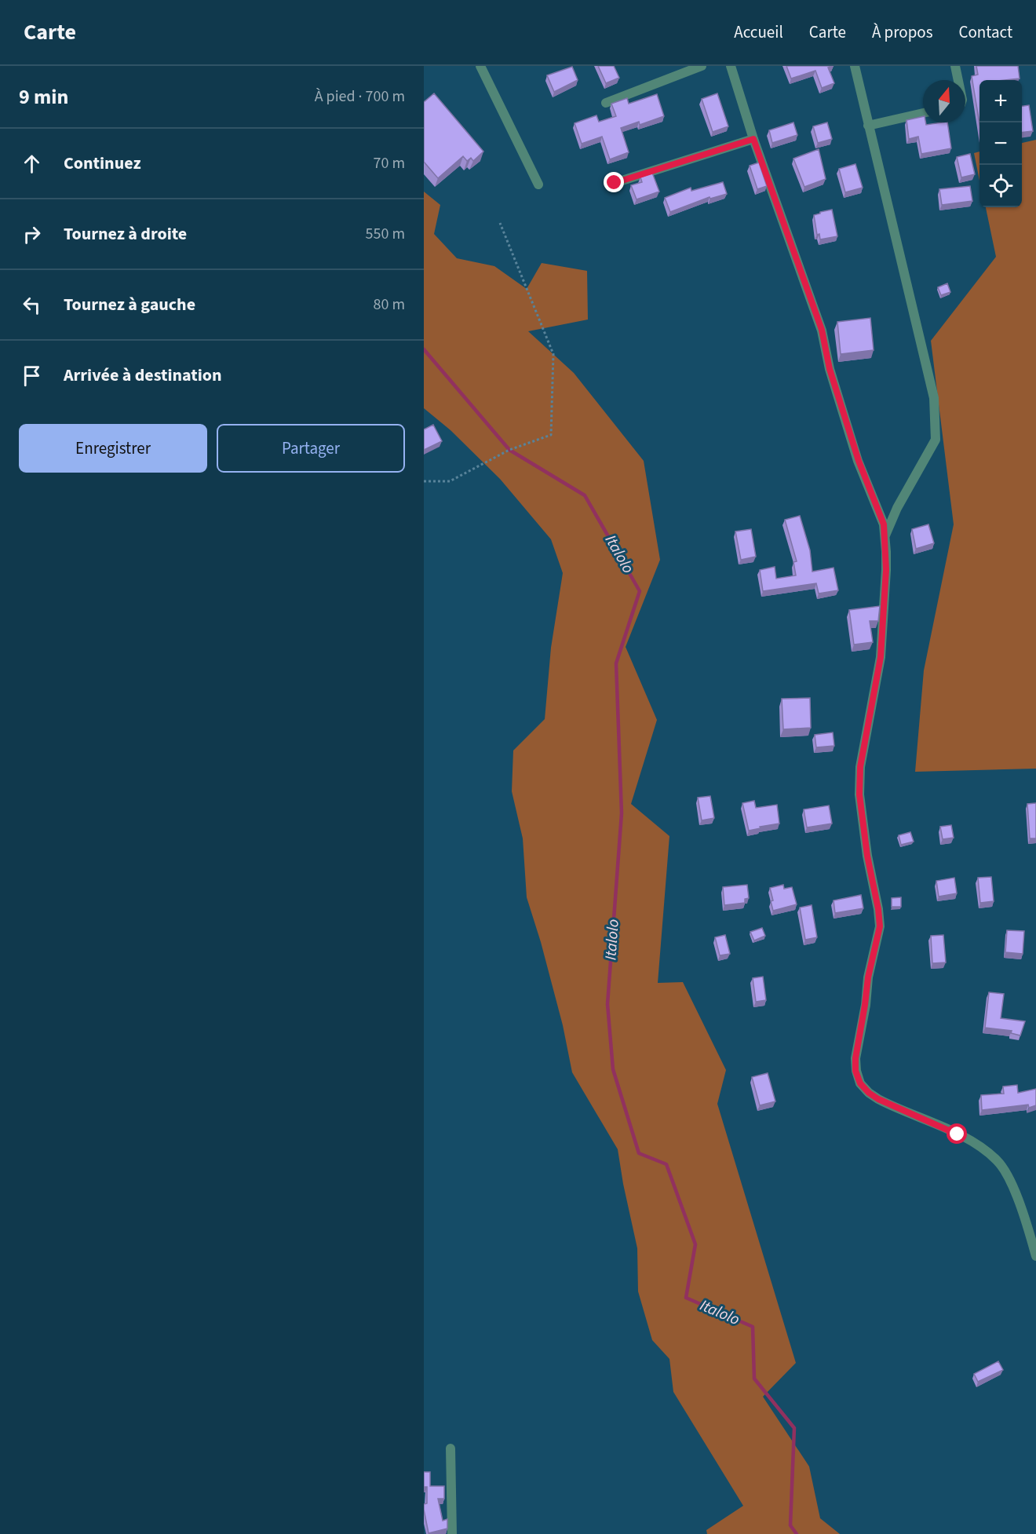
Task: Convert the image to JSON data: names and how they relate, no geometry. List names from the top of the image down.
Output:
{
  "water": ["Italolo"],
  "north": "top",
  "page": {
    "header": "Carte",
    "nav": [
      "Accueil",
      "Carte",
      "À propos",
      "Contact"
    ],
    "heading": ["9 min", "À pied · 700 m"],
    "map_buttons": ["+", "−"],
    "list": [
      ["Continuez", "70 m"],
      ["Tournez à droite", "550 m"],
      ["Tournez à gauche", "80 m"],
      "Arrivée à destination"
    ],
    "buttons": ["Enregistrer", "Partager"]
  }
}
